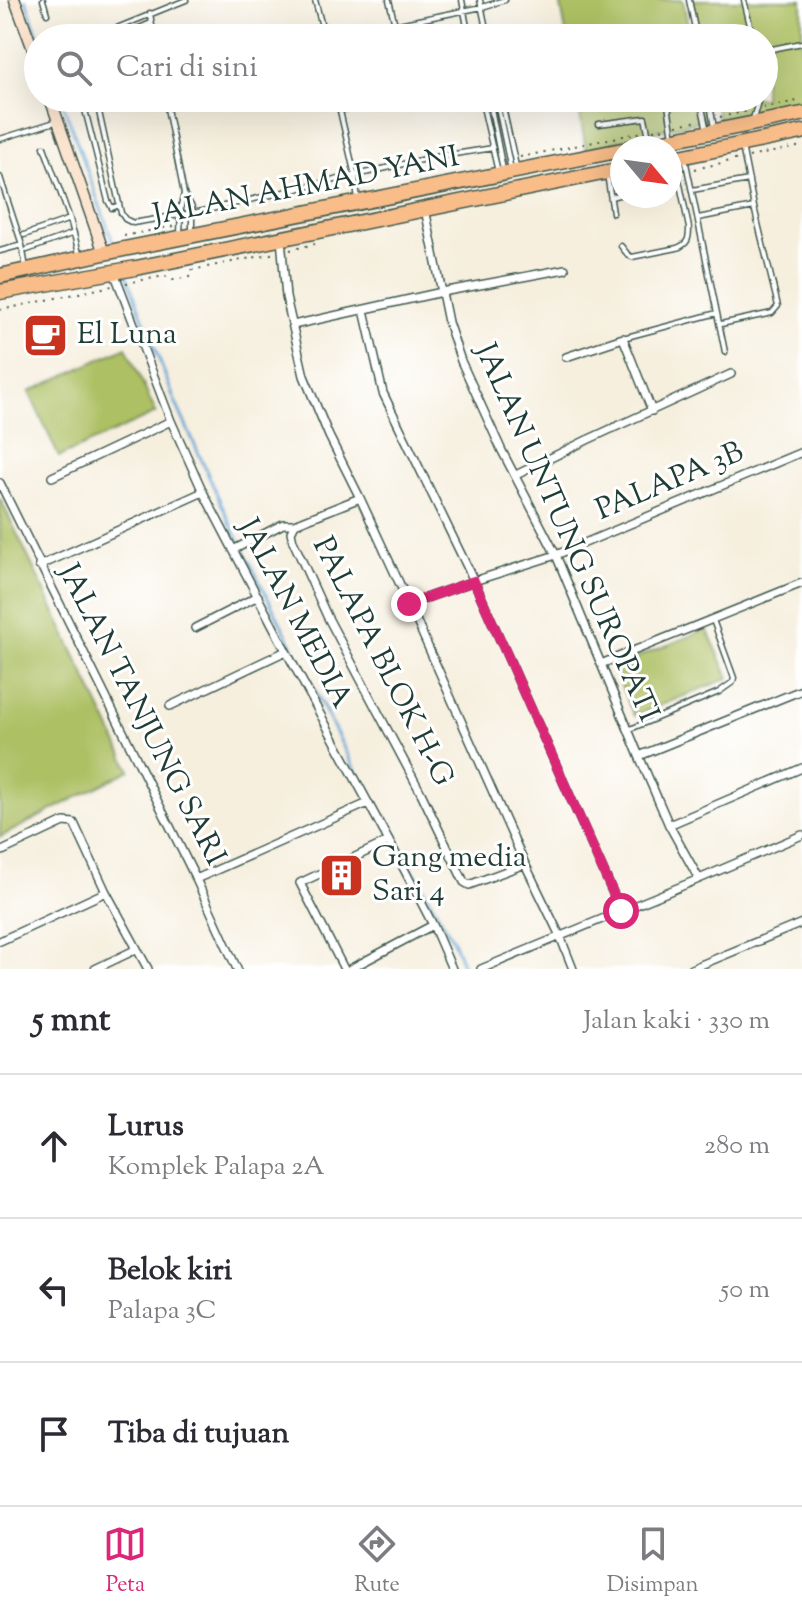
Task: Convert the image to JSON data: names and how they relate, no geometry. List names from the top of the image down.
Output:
{
  "streets": {
    "highway": ["JALAN AHMAD YANI"],
    "street": [
      "PALAPA 3B",
      "JALAN UNTUNG SUROPATI",
      "JALAN MEDIA",
      "PALAPA BLOK H-G",
      "JALAN TANJUNG SARI"
    ]
  },
  "crossings": [
    ["JALAN AHMAD YANI", "JALAN UNTUNG SUROPATI"],
    ["JALAN AHMAD YANI", "JALAN MEDIA"],
    ["PALAPA 3B", "JALAN UNTUNG SUROPATI"]
  ],
  "places": {
    "cafe": ["El Luna"],
    "building": ["Gang media Sari 4"]
  },
  "north": "bottom right",
  "page": {
    "search": "Cari di sini",
    "heading": ["5 mnt", "Jalan kaki · 330 m"],
    "list": [
      ["Lurus", "Komplek Palapa 2A", "280 m"],
      ["Belok kiri", "Palapa 3C", "50 m"],
      "Tiba di tujuan"
    ],
    "nav": ["Peta", "Rute", "Disimpan"]
  }
}
